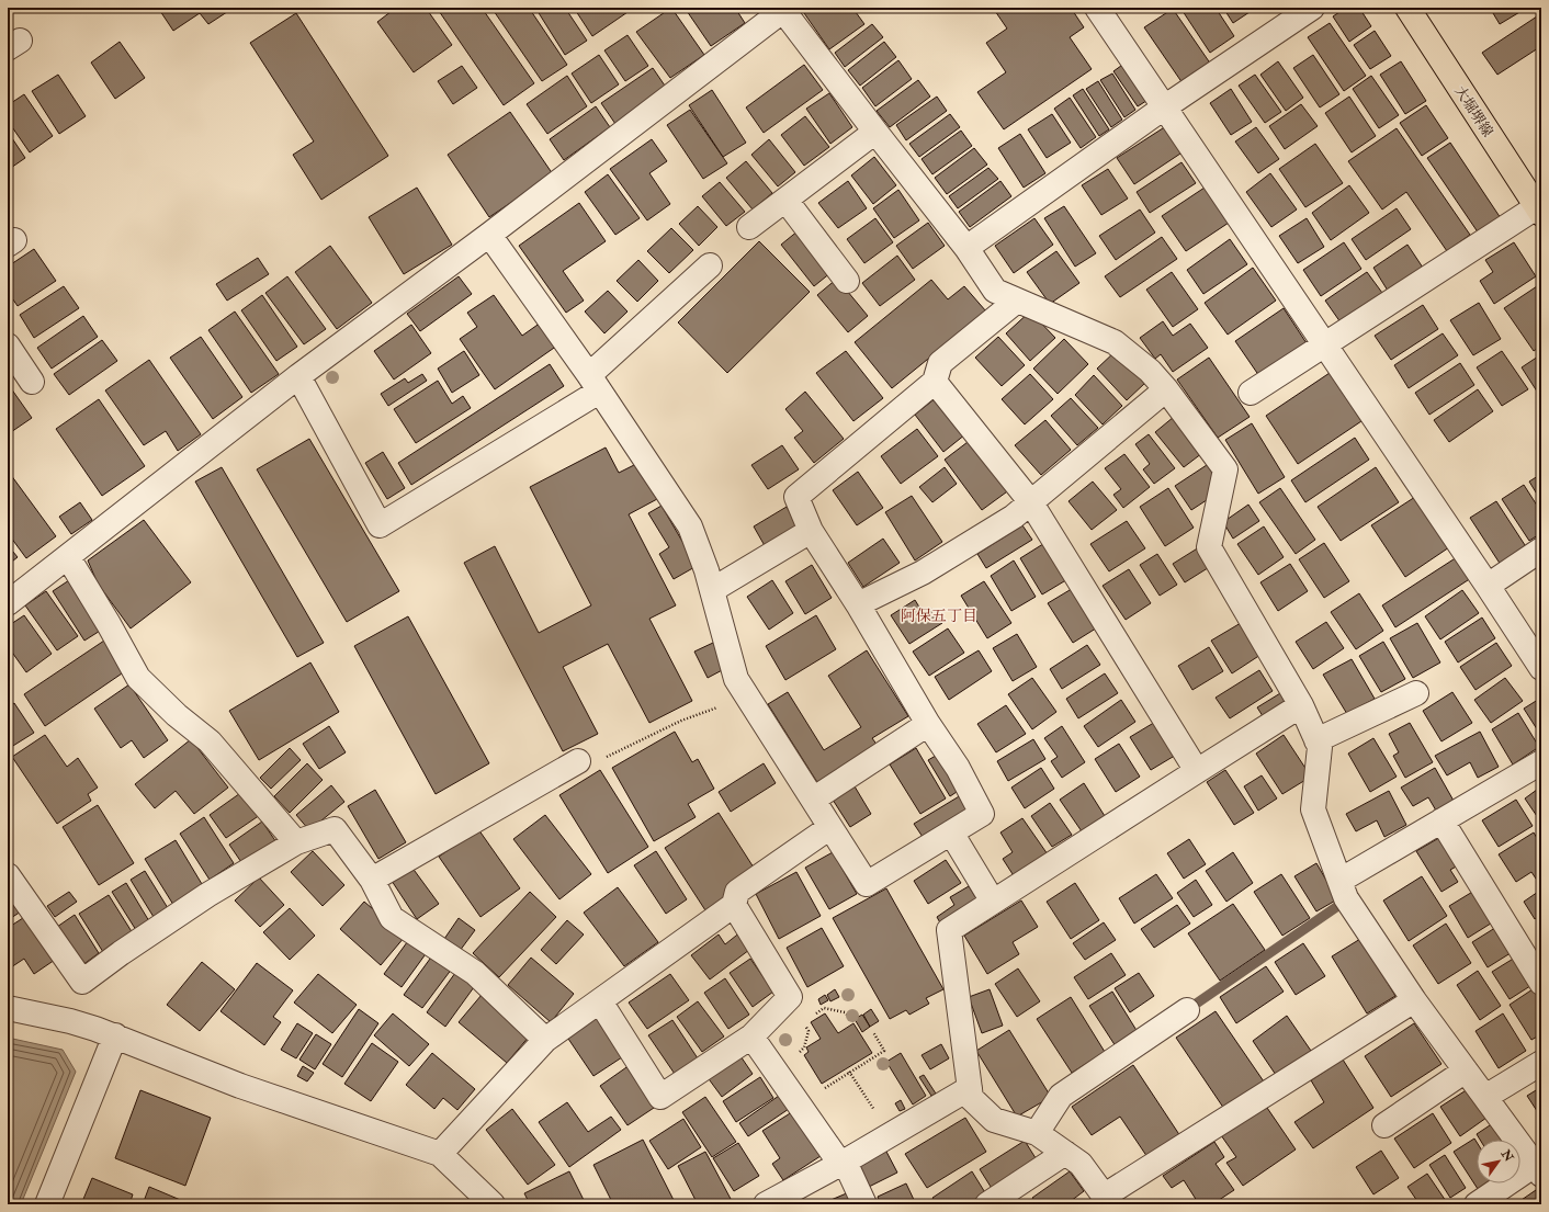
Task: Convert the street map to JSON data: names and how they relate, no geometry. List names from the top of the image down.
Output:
{
  "streets": {
    "main road": ["大堀堺線"]
  },
  "districts": ["阿保五丁目"],
  "north": "top right"
}
